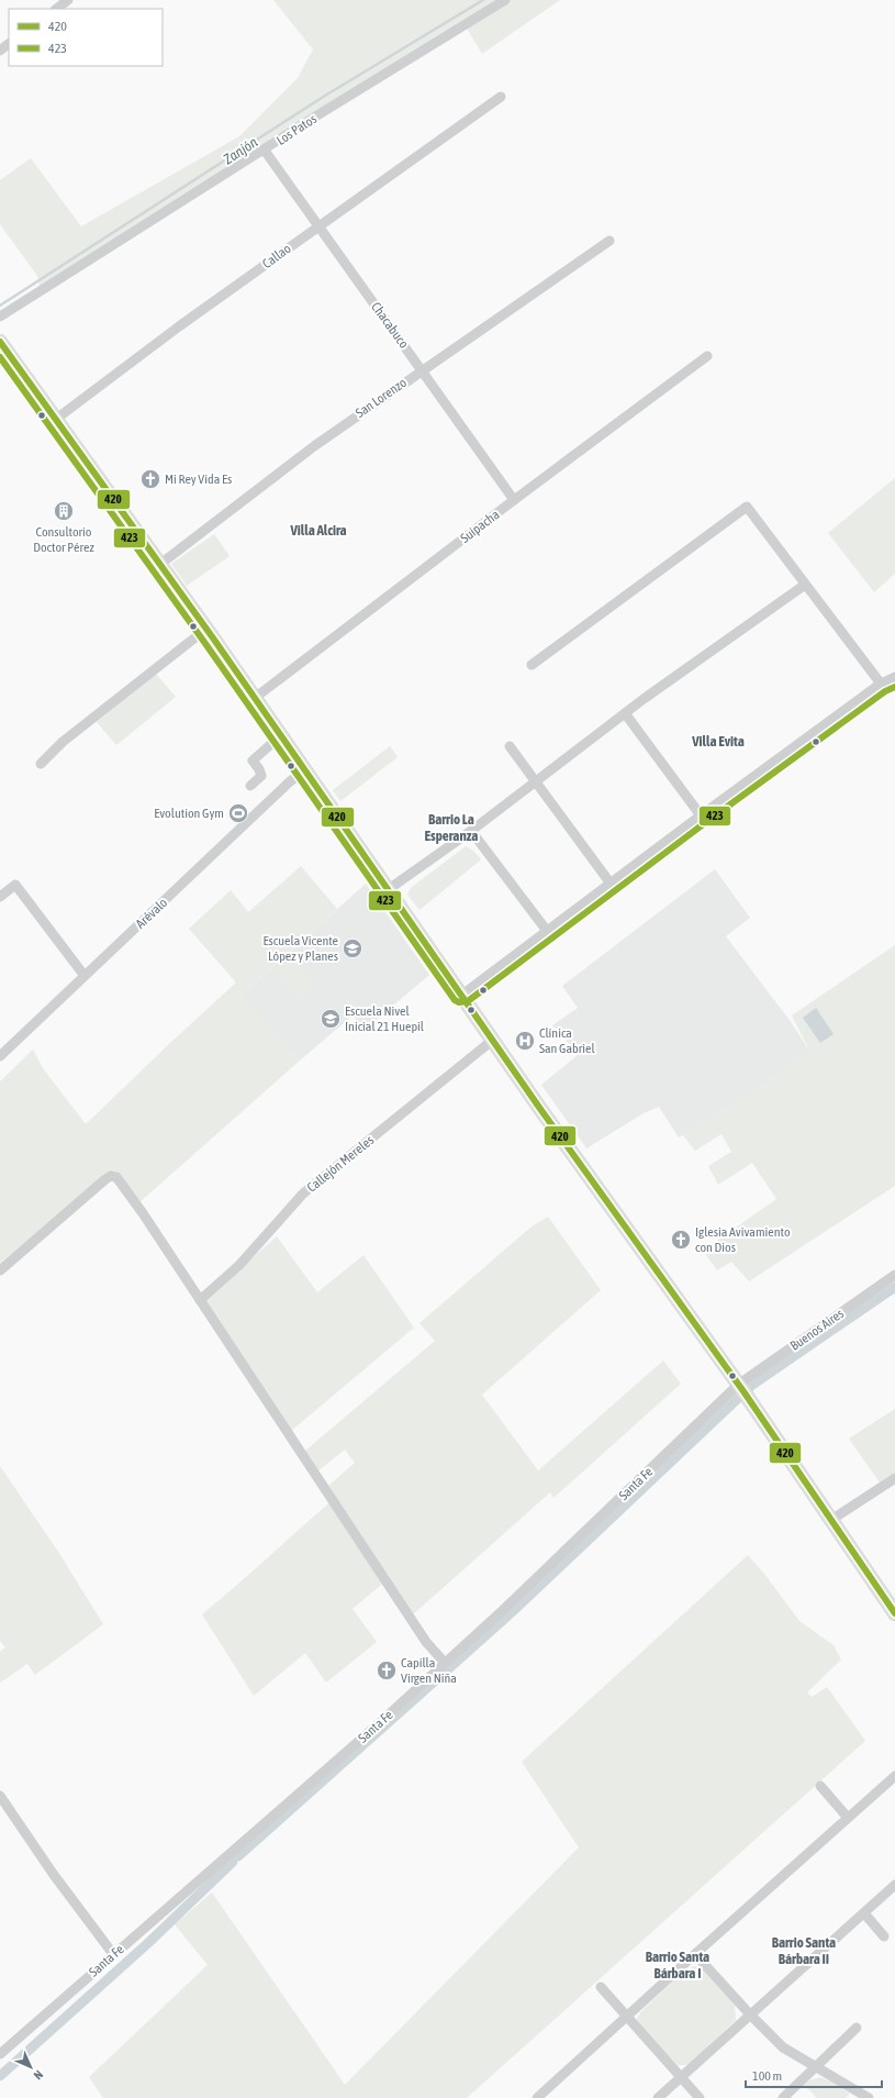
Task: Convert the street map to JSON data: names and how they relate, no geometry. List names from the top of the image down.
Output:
{
  "streets": {
    "street": [
      "Los Patos",
      "Callao",
      "Chacabuco",
      "San Lorenzo",
      "Suipacha",
      "Arévalo",
      "Callejón Mereles",
      "Buenos Aires",
      "Santa Fe"
    ]
  },
  "crossings": [
    ["Los Patos", "Chacabuco"],
    ["Callao", "Chacabuco"],
    ["Chacabuco", "San Lorenzo"],
    ["Chacabuco", "Suipacha"],
    ["Buenos Aires", "Santa Fe"]
  ],
  "districts": [
    "Villa Alcira",
    "Villa Evita",
    "Barrio La Esperanza",
    "Barrio Santa Bárbara II",
    "Barrio Santa Bárbara I"
  ],
  "water": ["Zanjón"],
  "places": {
    "church": ["Mi Rey Vida Es", "Iglesia Avivamiento con Dios", "Capilla Virgen Niña"],
    "building": ["Consultorio Doctor Pérez"],
    "sports": ["Evolution Gym"],
    "school or university": ["Escuela Vicente López y Planes", "Escuela Nivel Inicial 21 Huepil"],
    "hospital": ["Clínica San Gabriel"]
  },
  "lines": ["transit line 420", "transit line 423"],
  "legend": ["420", "423"],
  "scale_bar": "100 m",
  "north": "bottom right"
}
